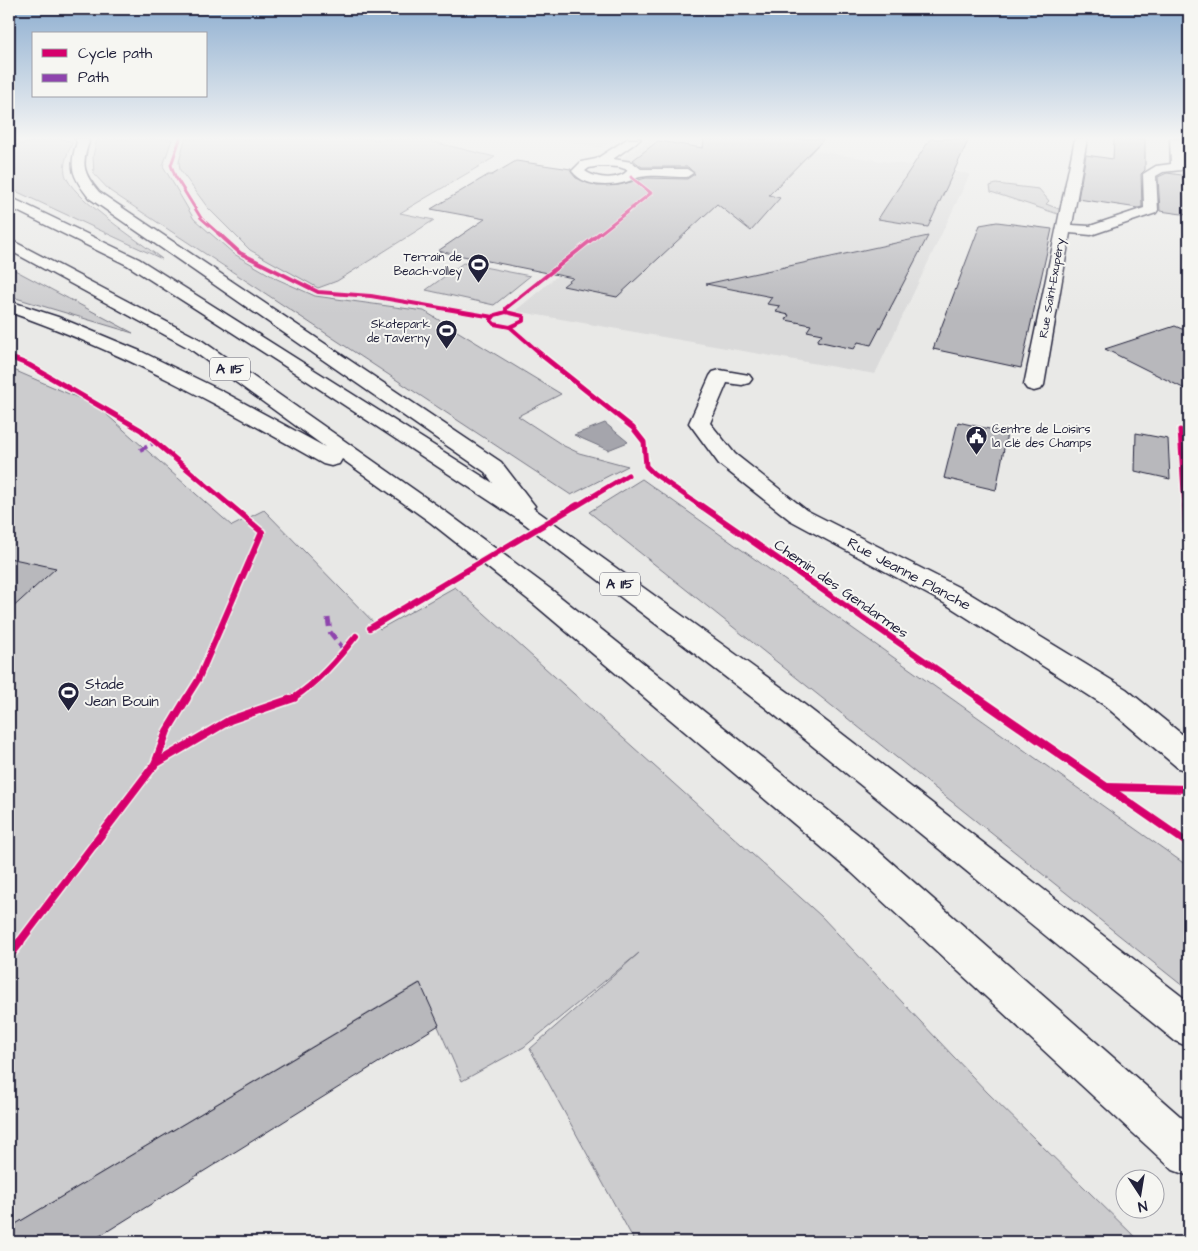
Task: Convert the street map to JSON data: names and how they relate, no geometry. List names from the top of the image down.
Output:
{
  "streets": {
    "main road": ["Rue Saint-Exupéry", "A 115", "Rue Jeanne Planche"],
    "cycle path": ["Chemin des Gendarmes"]
  },
  "places": {
    "sports": ["Terrain de Beach-volley", "Skatepark de Taverny", "Stade Jean Bouin"],
    "public building": ["Centre de Loisirs la clé des Champs"]
  },
  "legend": ["Cycle path", "Path"],
  "north": "bottom"
}
